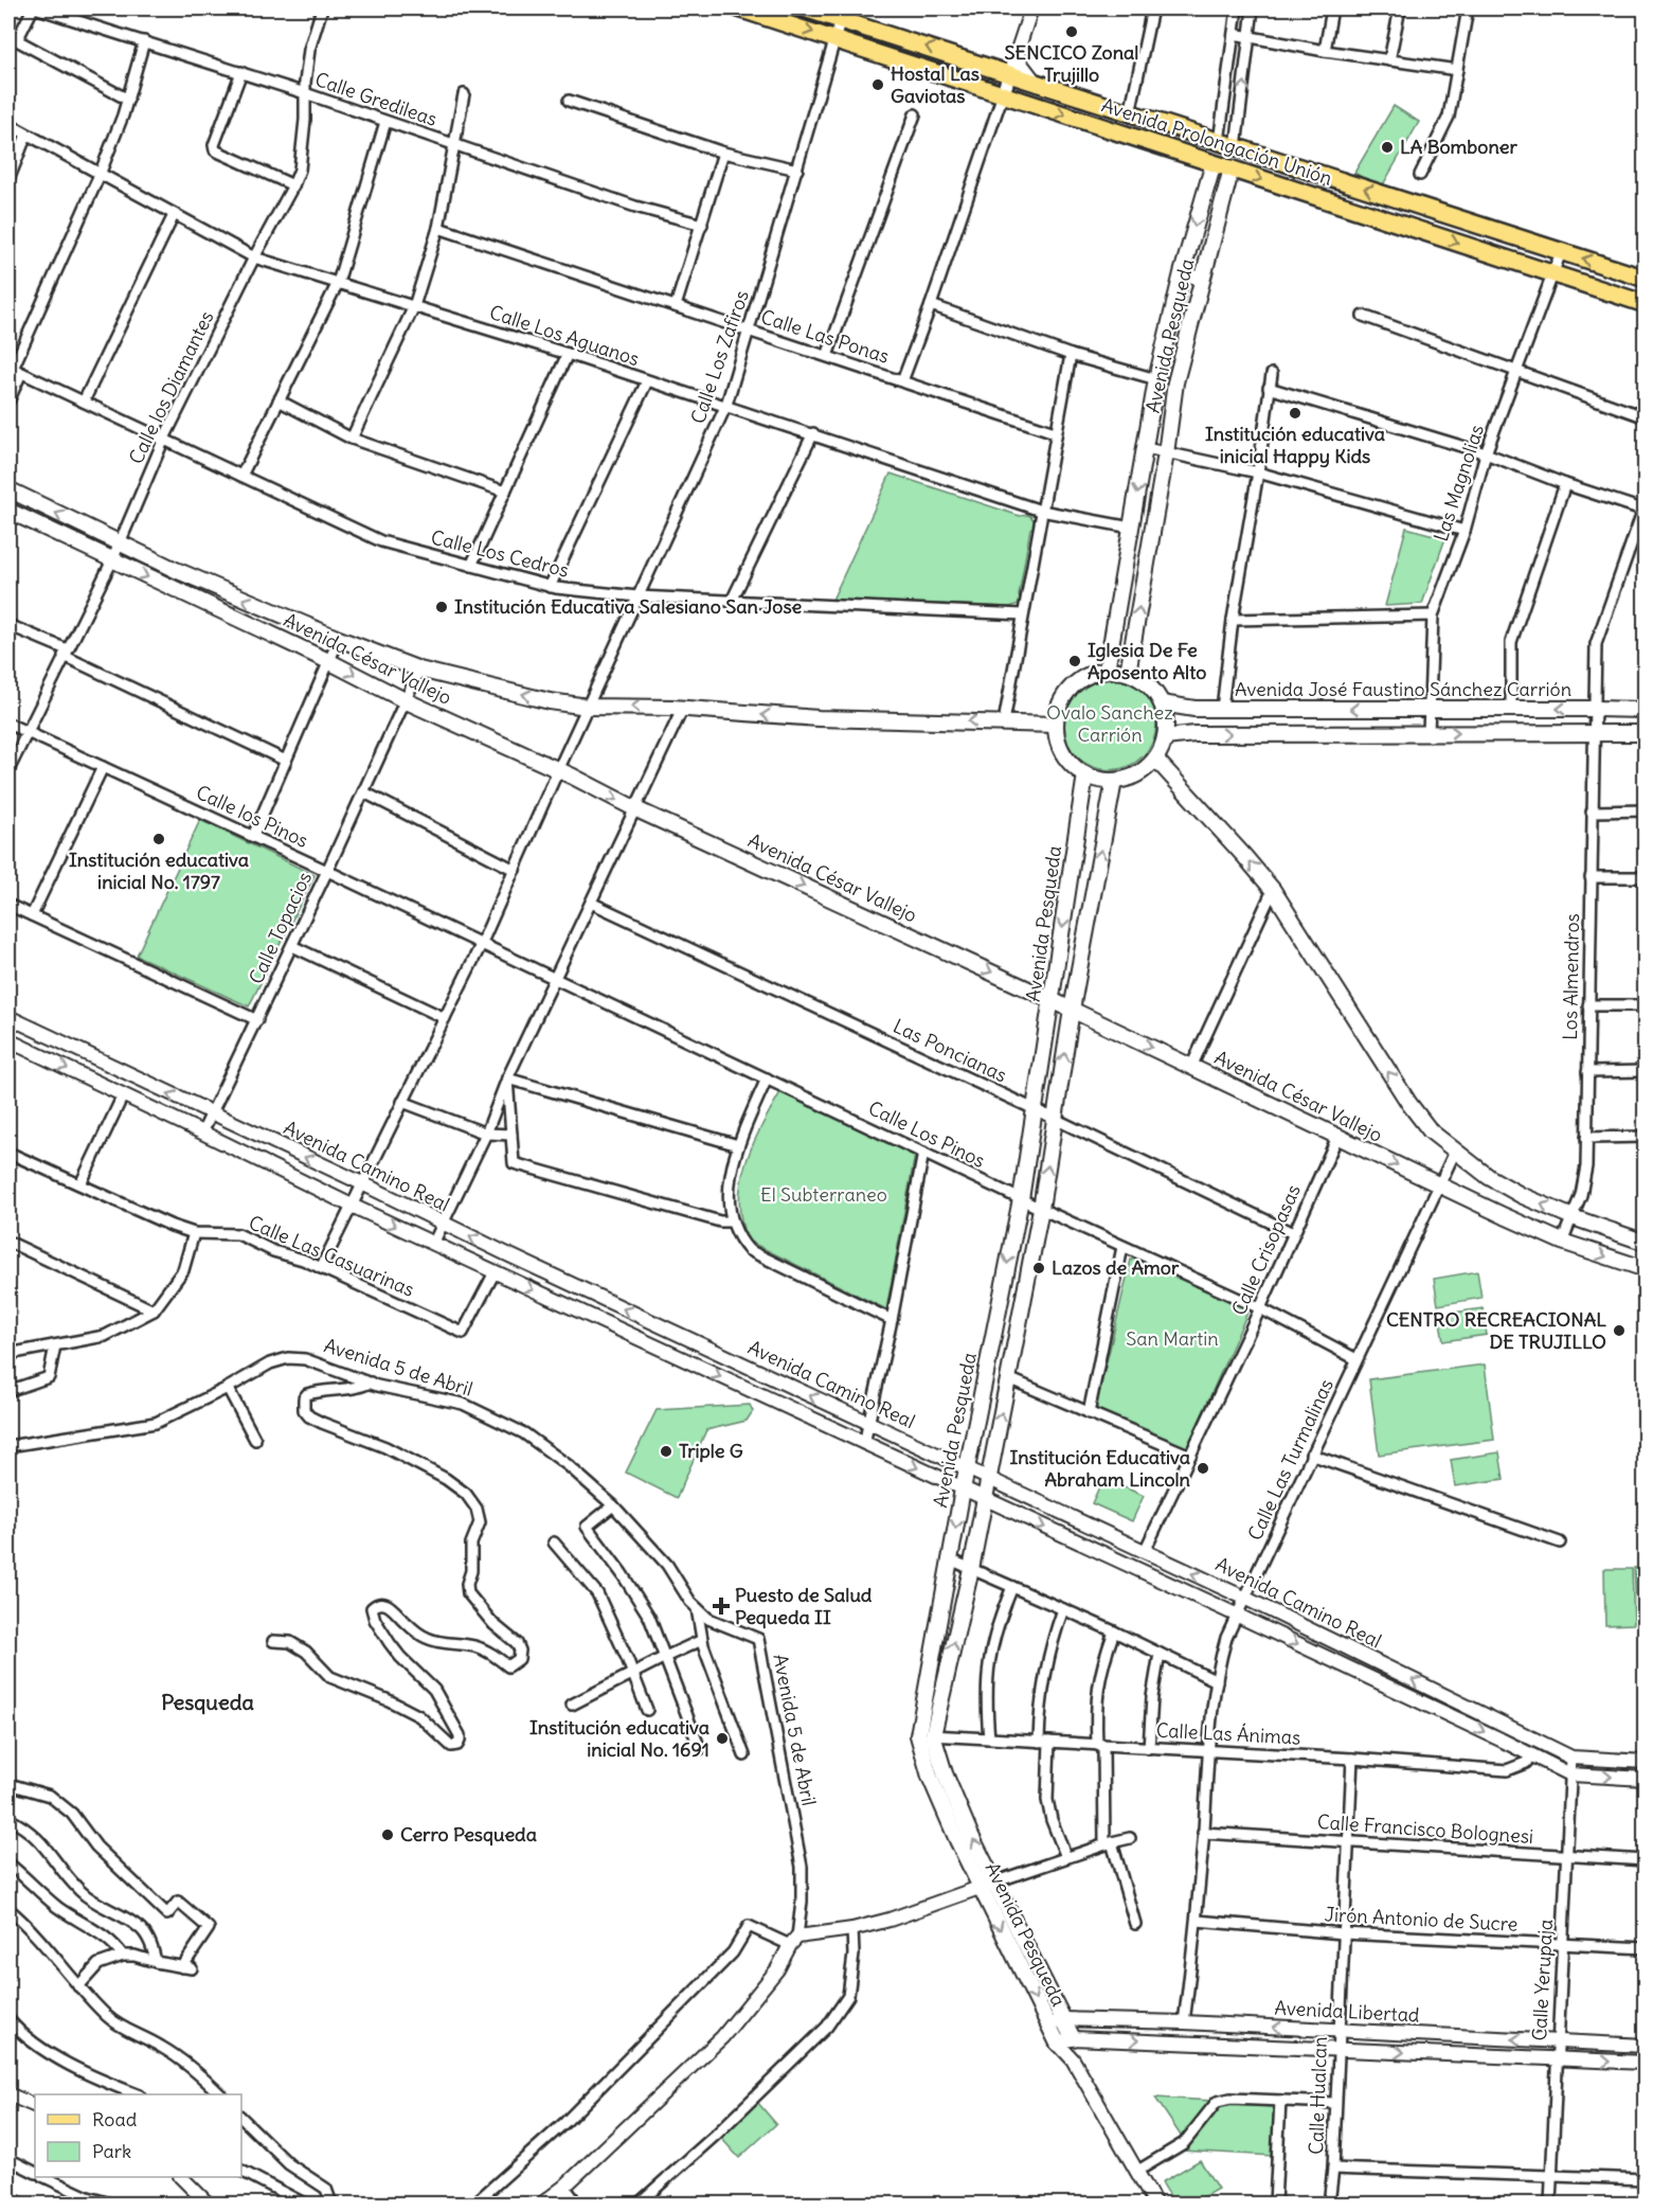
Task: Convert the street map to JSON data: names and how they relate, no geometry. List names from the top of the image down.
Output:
{
  "streets": {
    "main road": [
      "Avenida Prolongación Unión",
      "Avenida Pesqueda",
      "Avenida César Vallejo",
      "Avenida José Faustino Sánchez Carrión"
    ],
    "street": [
      "Calle Gredileas",
      "Calle Los Aguanos",
      "Calle Las Ponas",
      "Calle Los Zafiros",
      "Calle los Diamantes",
      "Las Magnolias",
      "Calle Los Cedros",
      "Calle los Pinos",
      "Calle Topacios",
      "Los Almendros",
      "Las Poncianas",
      "Calle Los Pinos",
      "Avenida Camino Real",
      "Calle Crisopasas",
      "Calle Las Casuarinas",
      "Avenida 5 de Abril",
      "Calle Las Turmalinas",
      "Calle Las Ánimas",
      "Calle Francisco Bolognesi",
      "Jirón Antonio de Sucre",
      "Calle Yerupaja",
      "Avenida Libertad",
      "Calle Hualcan"
    ]
  },
  "crossings": [
    ["Calle Gredileas", "Calle los Diamantes"],
    ["Avenida Prolongación Unión", "Avenida Pesqueda"],
    ["Avenida Prolongación Unión", "Calle Los Zafiros"],
    ["Avenida Prolongación Unión", "Las Magnolias"],
    ["Calle Los Aguanos", "Avenida Pesqueda"],
    ["Calle Los Aguanos", "Calle Los Zafiros"],
    ["Calle Los Aguanos", "Calle los Diamantes"],
    ["Avenida Pesqueda", "Avenida César Vallejo"],
    ["Avenida Pesqueda", "Avenida José Faustino Sánchez Carrión"],
    ["Avenida Pesqueda", "Las Poncianas"],
    ["Avenida Pesqueda", "Calle Los Pinos"],
    ["Avenida Pesqueda", "Avenida Camino Real"],
    ["Avenida Pesqueda", "Calle Las Ánimas"],
    ["Avenida Pesqueda", "Avenida Libertad"],
    ["Calle Las Ponas", "Calle Los Zafiros"],
    ["Calle Los Zafiros", "Calle Los Cedros"],
    ["Calle Los Zafiros", "Avenida César Vallejo"],
    ["Calle los Diamantes", "Calle Los Cedros"],
    ["Calle los Diamantes", "Avenida César Vallejo"],
    ["Calle los Diamantes", "Calle los Pinos"],
    ["Las Magnolias", "Avenida José Faustino Sánchez Carrión"],
    ["Avenida César Vallejo", "Avenida José Faustino Sánchez Carrión"],
    ["Avenida César Vallejo", "Calle Topacios"],
    ["Avenida César Vallejo", "Los Almendros"],
    ["Avenida César Vallejo", "Calle Crisopasas"],
    ["Avenida César Vallejo", "Calle Las Turmalinas"],
    ["Avenida José Faustino Sánchez Carrión", "Los Almendros"],
    ["Calle los Pinos", "Calle Topacios"],
    ["Calle los Pinos", "Calle Los Pinos"],
    ["Calle Topacios", "Avenida Camino Real"],
    ["Las Poncianas", "Calle Crisopasas"],
    ["Calle Los Pinos", "Calle Crisopasas"],
    ["Calle Los Pinos", "Calle Las Turmalinas"],
    ["Avenida Camino Real", "Calle Crisopasas"],
    ["Avenida Camino Real", "Calle Las Casuarinas"],
    ["Avenida Camino Real", "Calle Las Turmalinas"],
    ["Avenida Camino Real", "Calle Las Ánimas"],
    ["Avenida Camino Real", "Calle Yerupaja"],
    ["Calle Las Turmalinas", "Calle Las Ánimas"],
    ["Calle Las Turmalinas", "Calle Francisco Bolognesi"],
    ["Calle Las Turmalinas", "Jirón Antonio de Sucre"],
    ["Calle Las Turmalinas", "Avenida Libertad"],
    ["Calle Las Ánimas", "Calle Hualcan"],
    ["Calle Francisco Bolognesi", "Calle Yerupaja"],
    ["Calle Francisco Bolognesi", "Calle Hualcan"],
    ["Jirón Antonio de Sucre", "Calle Yerupaja"],
    ["Jirón Antonio de Sucre", "Calle Hualcan"],
    ["Calle Yerupaja", "Avenida Libertad"],
    ["Avenida Libertad", "Calle Hualcan"]
  ],
  "districts": ["Pesqueda"],
  "parks": ["Ovalo Sanchez Carrión", "El Subterraneo", "San Martin"],
  "places": {
    "other": [
      "SENCICO Zonal Trujillo",
      "Hostal Las Gaviotas",
      "LA Bomboner",
      "Institución educativa inicial Happy Kids",
      "Institución Educativa Salesiano San Jose",
      "Iglesia De Fe Aposento Alto",
      "Institución educativa inicial No. 1797",
      "Lazos de Amor",
      "CENTRO RECREACIONAL DE TRUJILLO",
      "Triple G",
      "Institución Educativa Abraham Lincoln",
      "Institución educativa inicial No. 1691",
      "Cerro Pesqueda"
    ],
    "health": ["Puesto de Salud Pequeda II"]
  },
  "legend": ["Road", "Park"]
}
